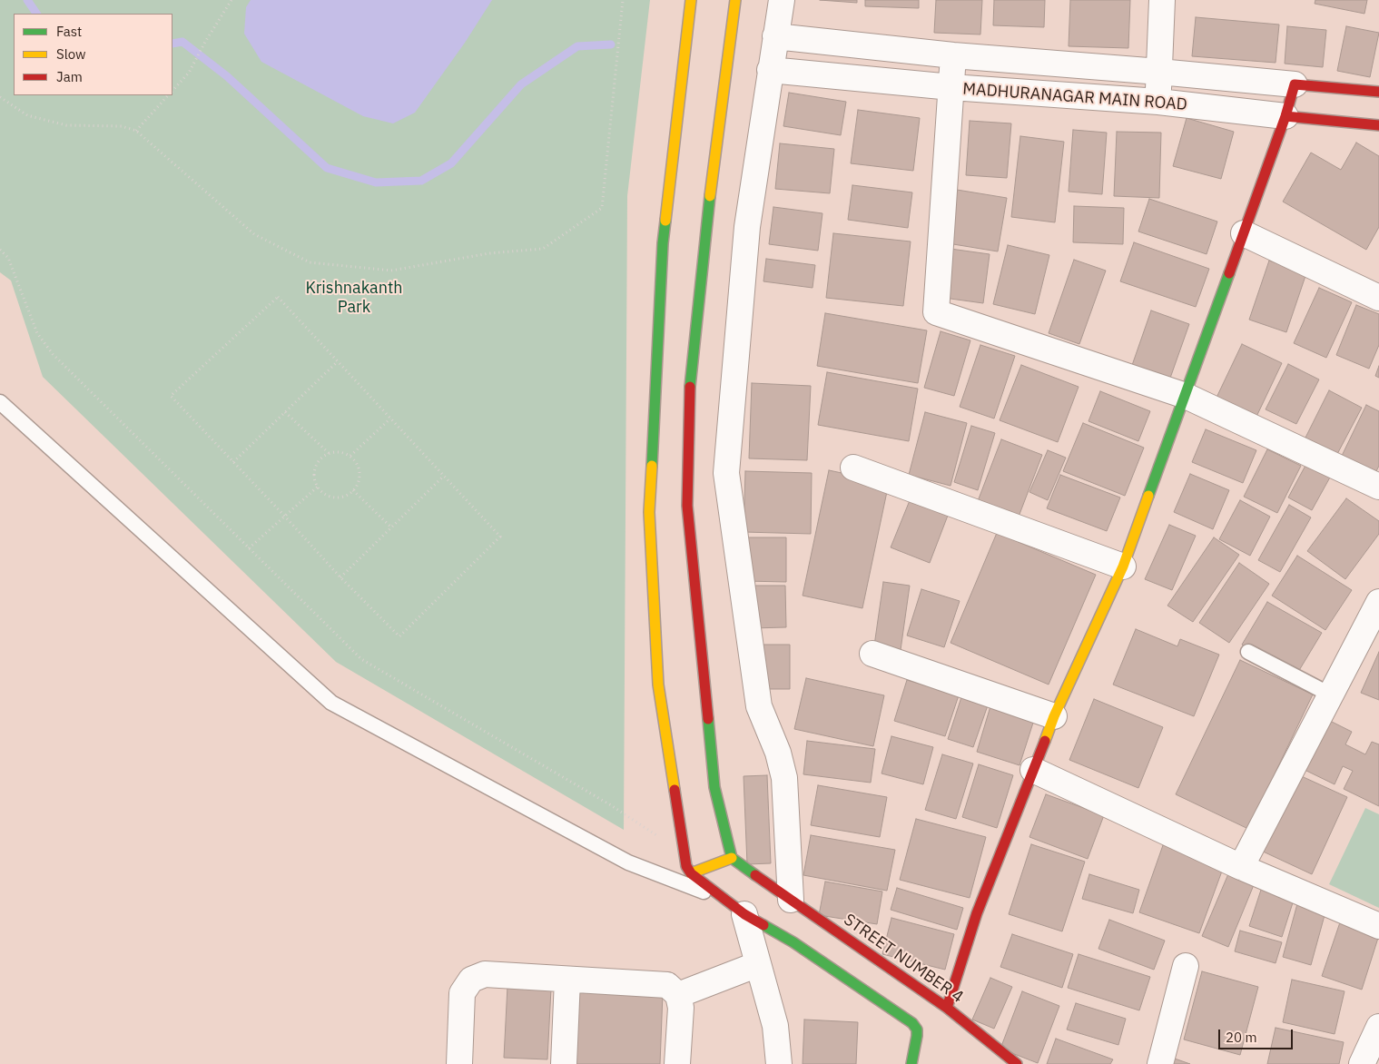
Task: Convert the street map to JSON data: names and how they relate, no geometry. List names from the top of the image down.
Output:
{
  "streets": {
    "main road": ["MADHURANAGAR MAIN ROAD", "STREET NUMBER 4"]
  },
  "parks": ["Krishnakanth Park"],
  "legend": ["Fast", "Slow", "Jam"],
  "scale_bar": "20 m"
}
